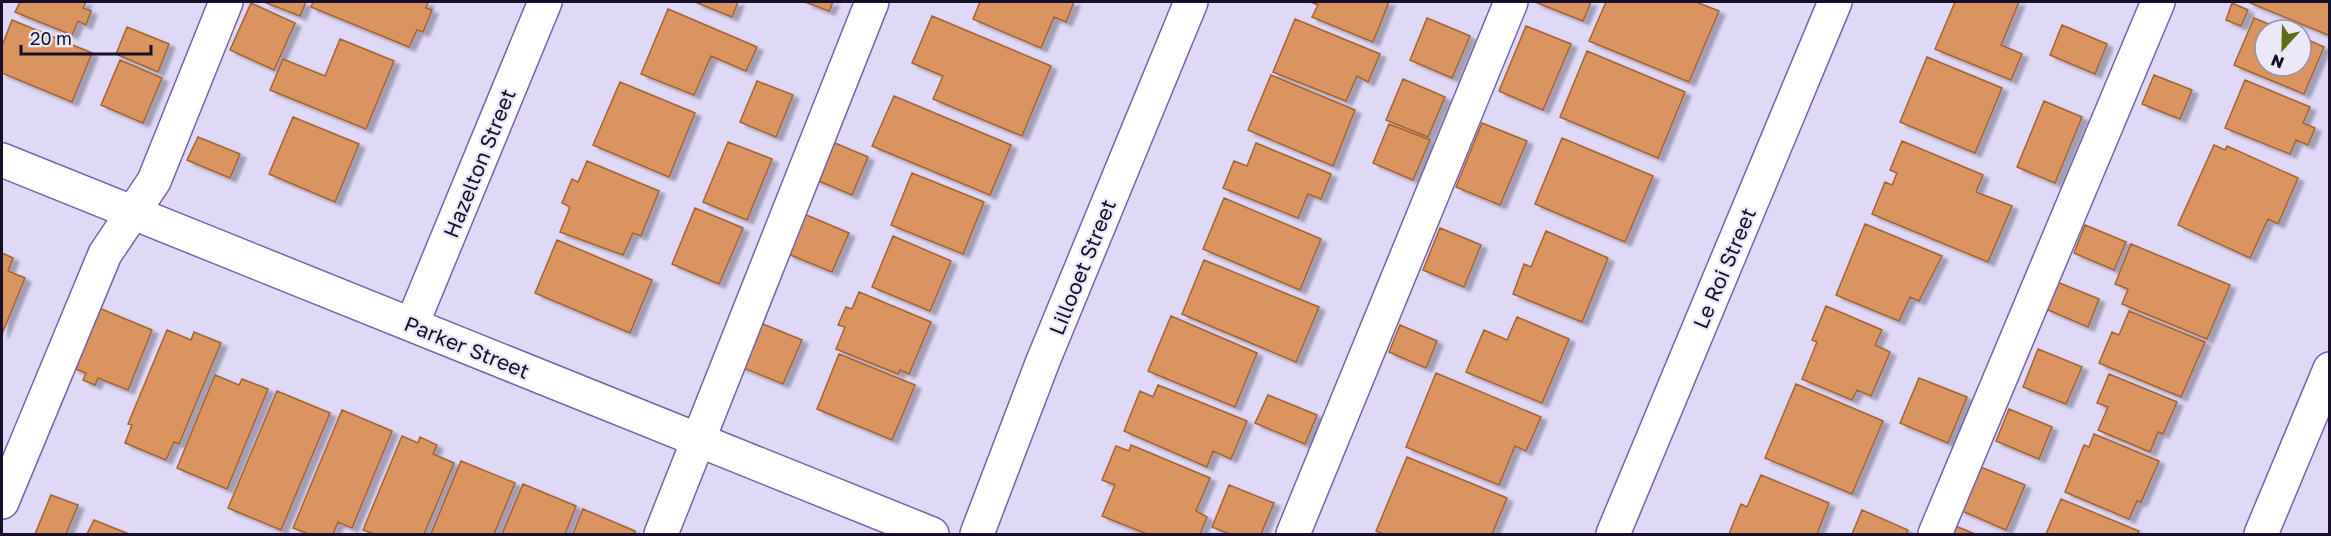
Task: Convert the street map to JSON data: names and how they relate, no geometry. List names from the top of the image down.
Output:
{
  "streets": {
    "street": [
      "Hazelton Street",
      "Lillooet Street",
      "Le Roi Street",
      "Parker Street"
    ]
  },
  "crossings": [
    ["Hazelton Street", "Parker Street"]
  ],
  "scale_bar": "20 m",
  "north": "bottom"
}
